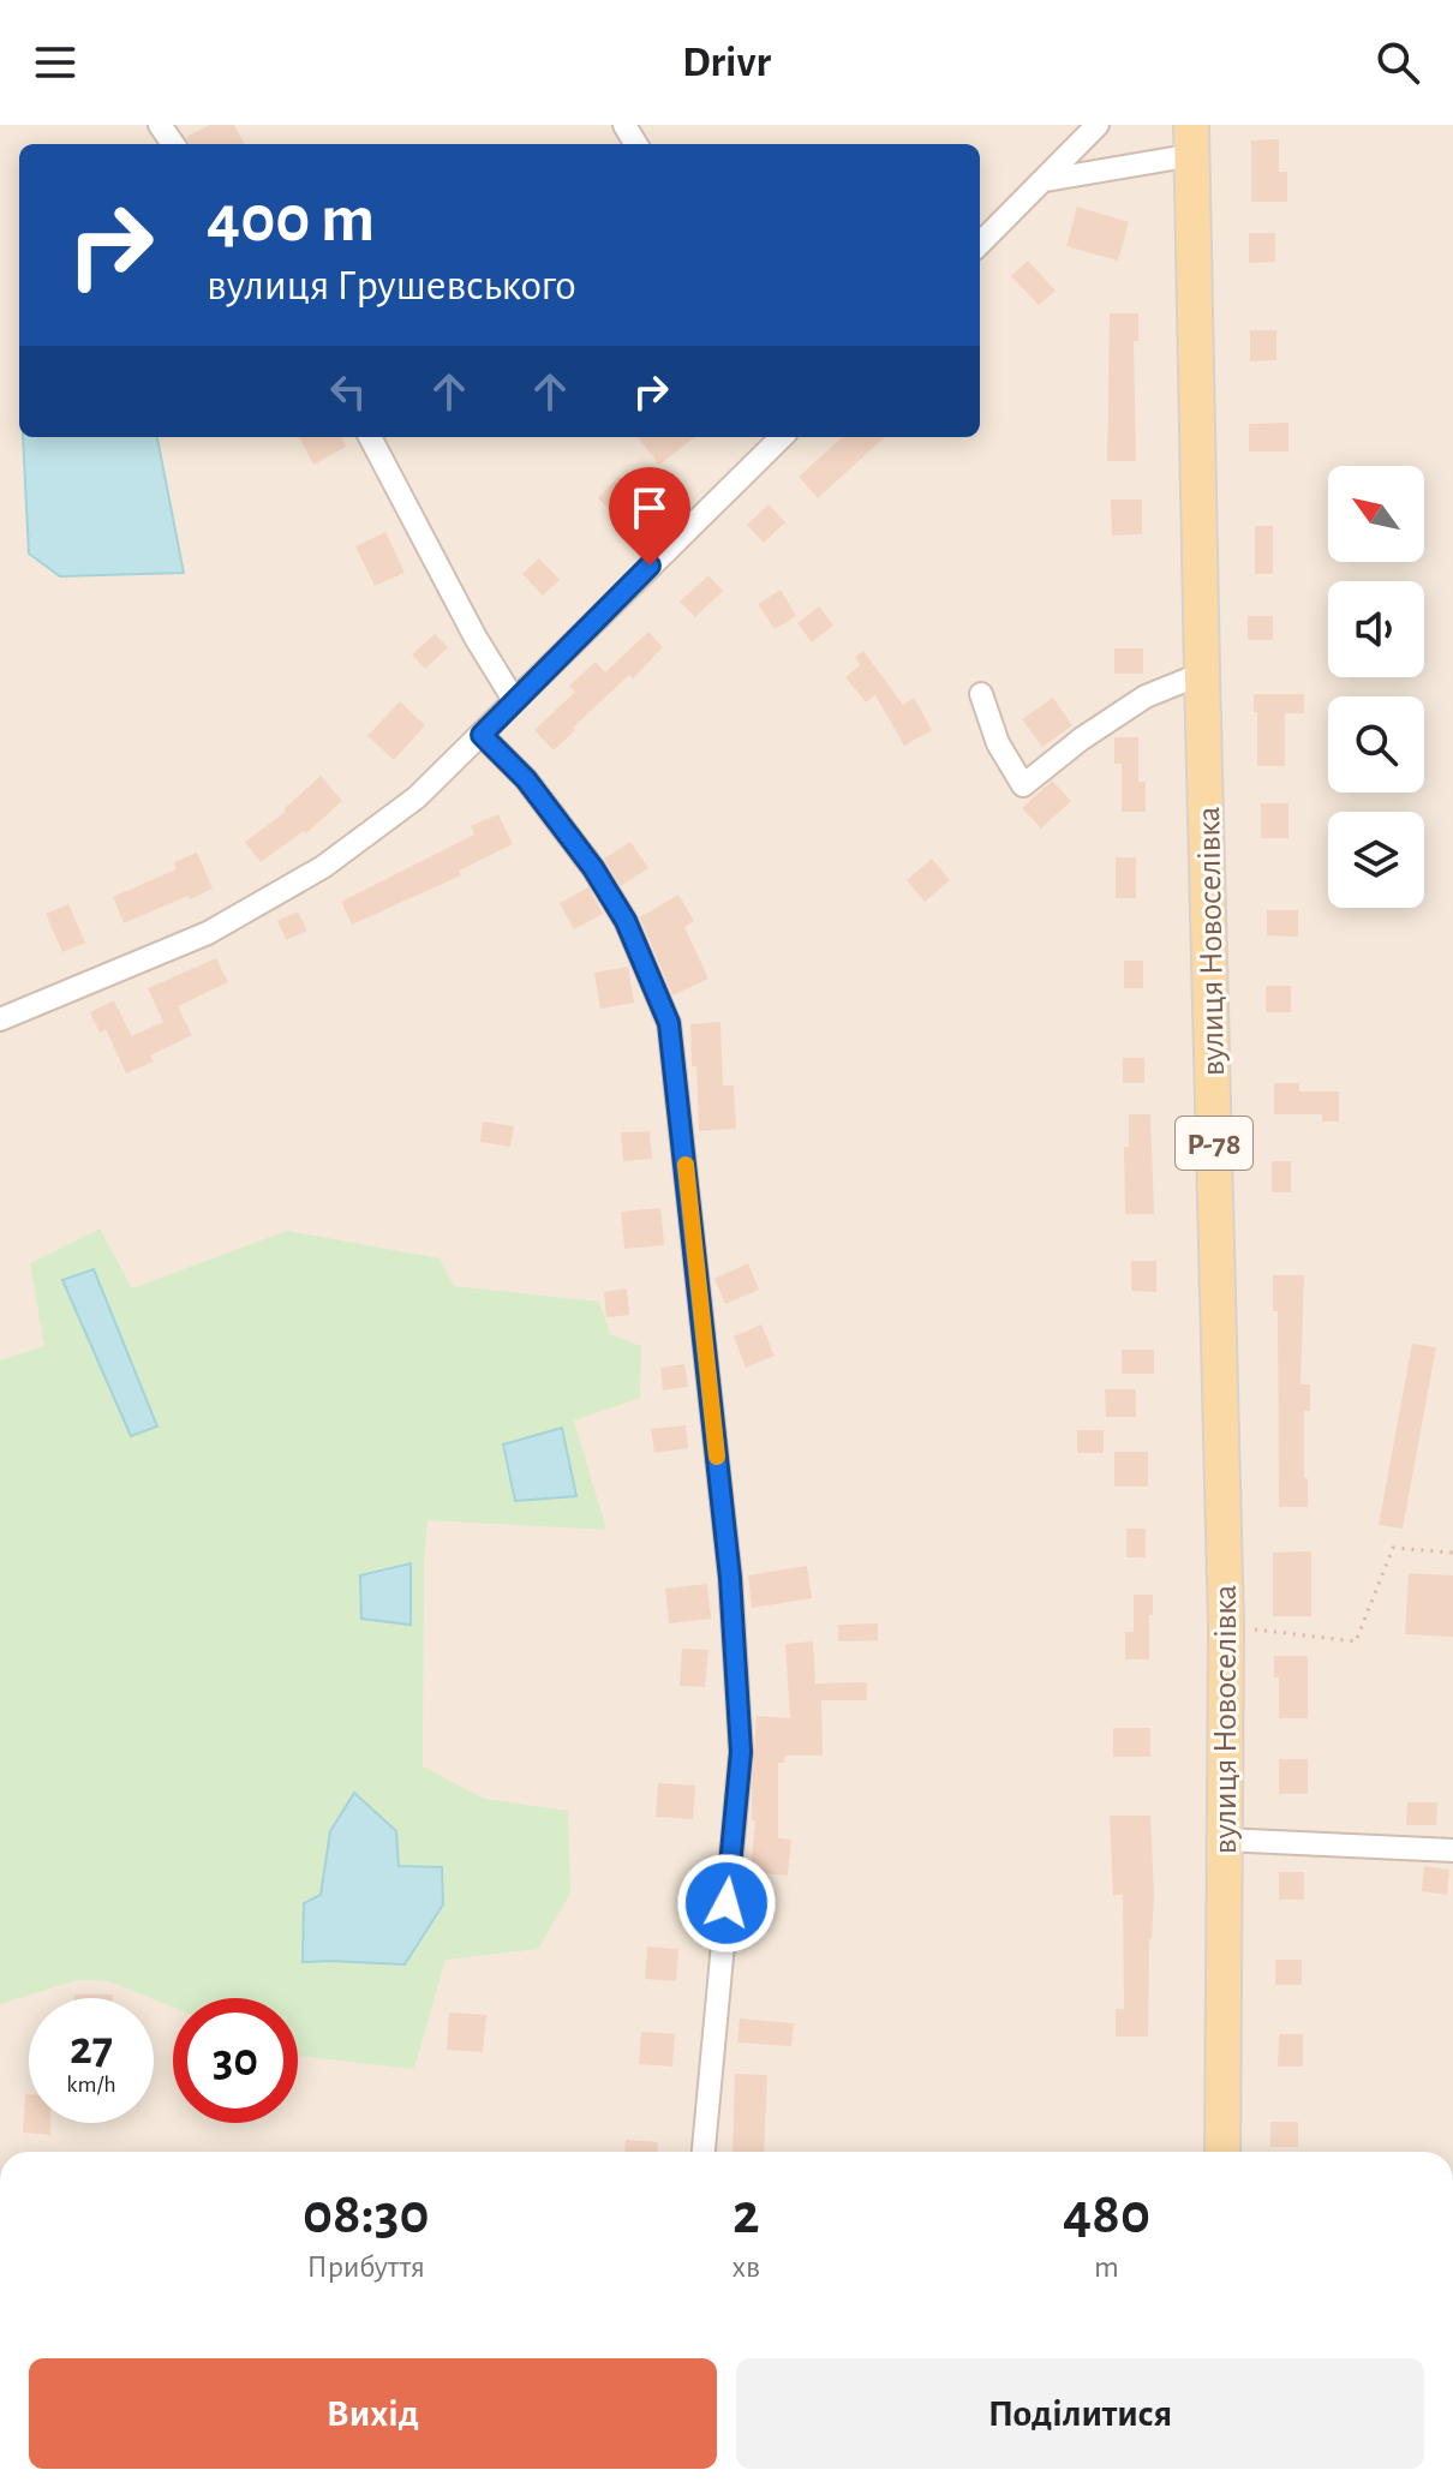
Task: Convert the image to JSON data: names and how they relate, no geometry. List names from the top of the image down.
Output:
{
  "streets": {
    "main road": ["вулиця Новоселівка", "Р-78"]
  },
  "north": "top left",
  "page": {
    "header": "Drivr",
    "turn": ["400 m", "вулиця Грушевського"],
    "speed": "27 km/h",
    "limit": "30",
    "eta": [
      "08:30",
      "Прибуття",
      "2",
      "хв",
      "480",
      "m"
    ],
    "buttons": ["Вихід", "Поділитися"]
  }
}
